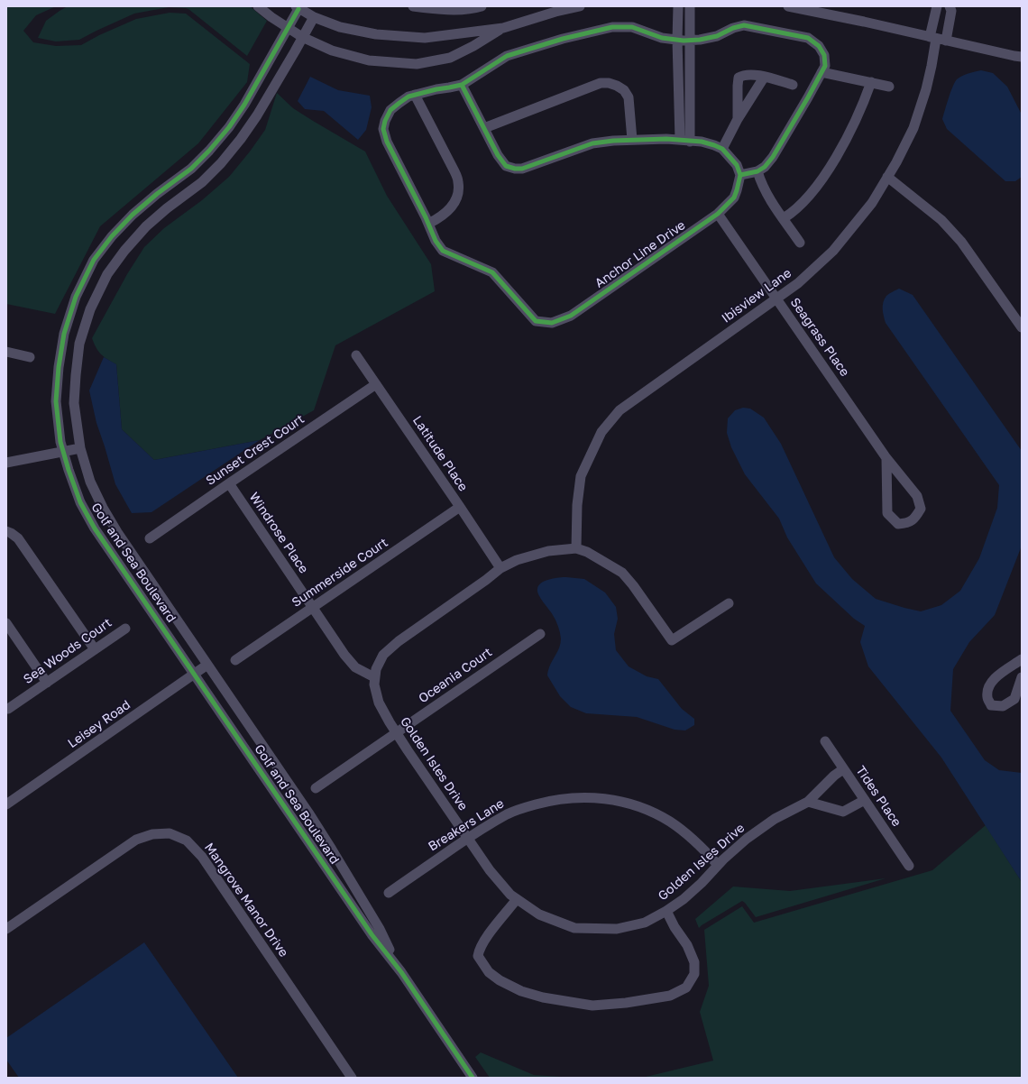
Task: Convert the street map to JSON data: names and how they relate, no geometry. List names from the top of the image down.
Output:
{
  "streets": {
    "street": [
      "Anchor Line Drive",
      "Ibisview Lane",
      "Seagrass Place",
      "Sunset Crest Court",
      "Latitude Place",
      "Windrose Place",
      "Golf and Sea Boulevard",
      "Summerside Court",
      "Sea Woods Court",
      "Oceania Court",
      "Leisey Road",
      "Golden Isles Drive",
      "Tides Place",
      "Breakers Lane",
      "Mangrove Manor Drive"
    ]
  },
  "crossings": [
    ["Anchor Line Drive", "Seagrass Place"],
    ["Ibisview Lane", "Seagrass Place"],
    ["Ibisview Lane", "Golden Isles Drive"],
    ["Sunset Crest Court", "Latitude Place"],
    ["Sunset Crest Court", "Windrose Place"],
    ["Latitude Place", "Summerside Court"],
    ["Latitude Place", "Golden Isles Drive"],
    ["Windrose Place", "Summerside Court"],
    ["Windrose Place", "Golden Isles Drive"],
    ["Golf and Sea Boulevard", "Leisey Road"],
    ["Oceania Court", "Golden Isles Drive"],
    ["Golden Isles Drive", "Tides Place"],
    ["Golden Isles Drive", "Breakers Lane"]
  ]
}
